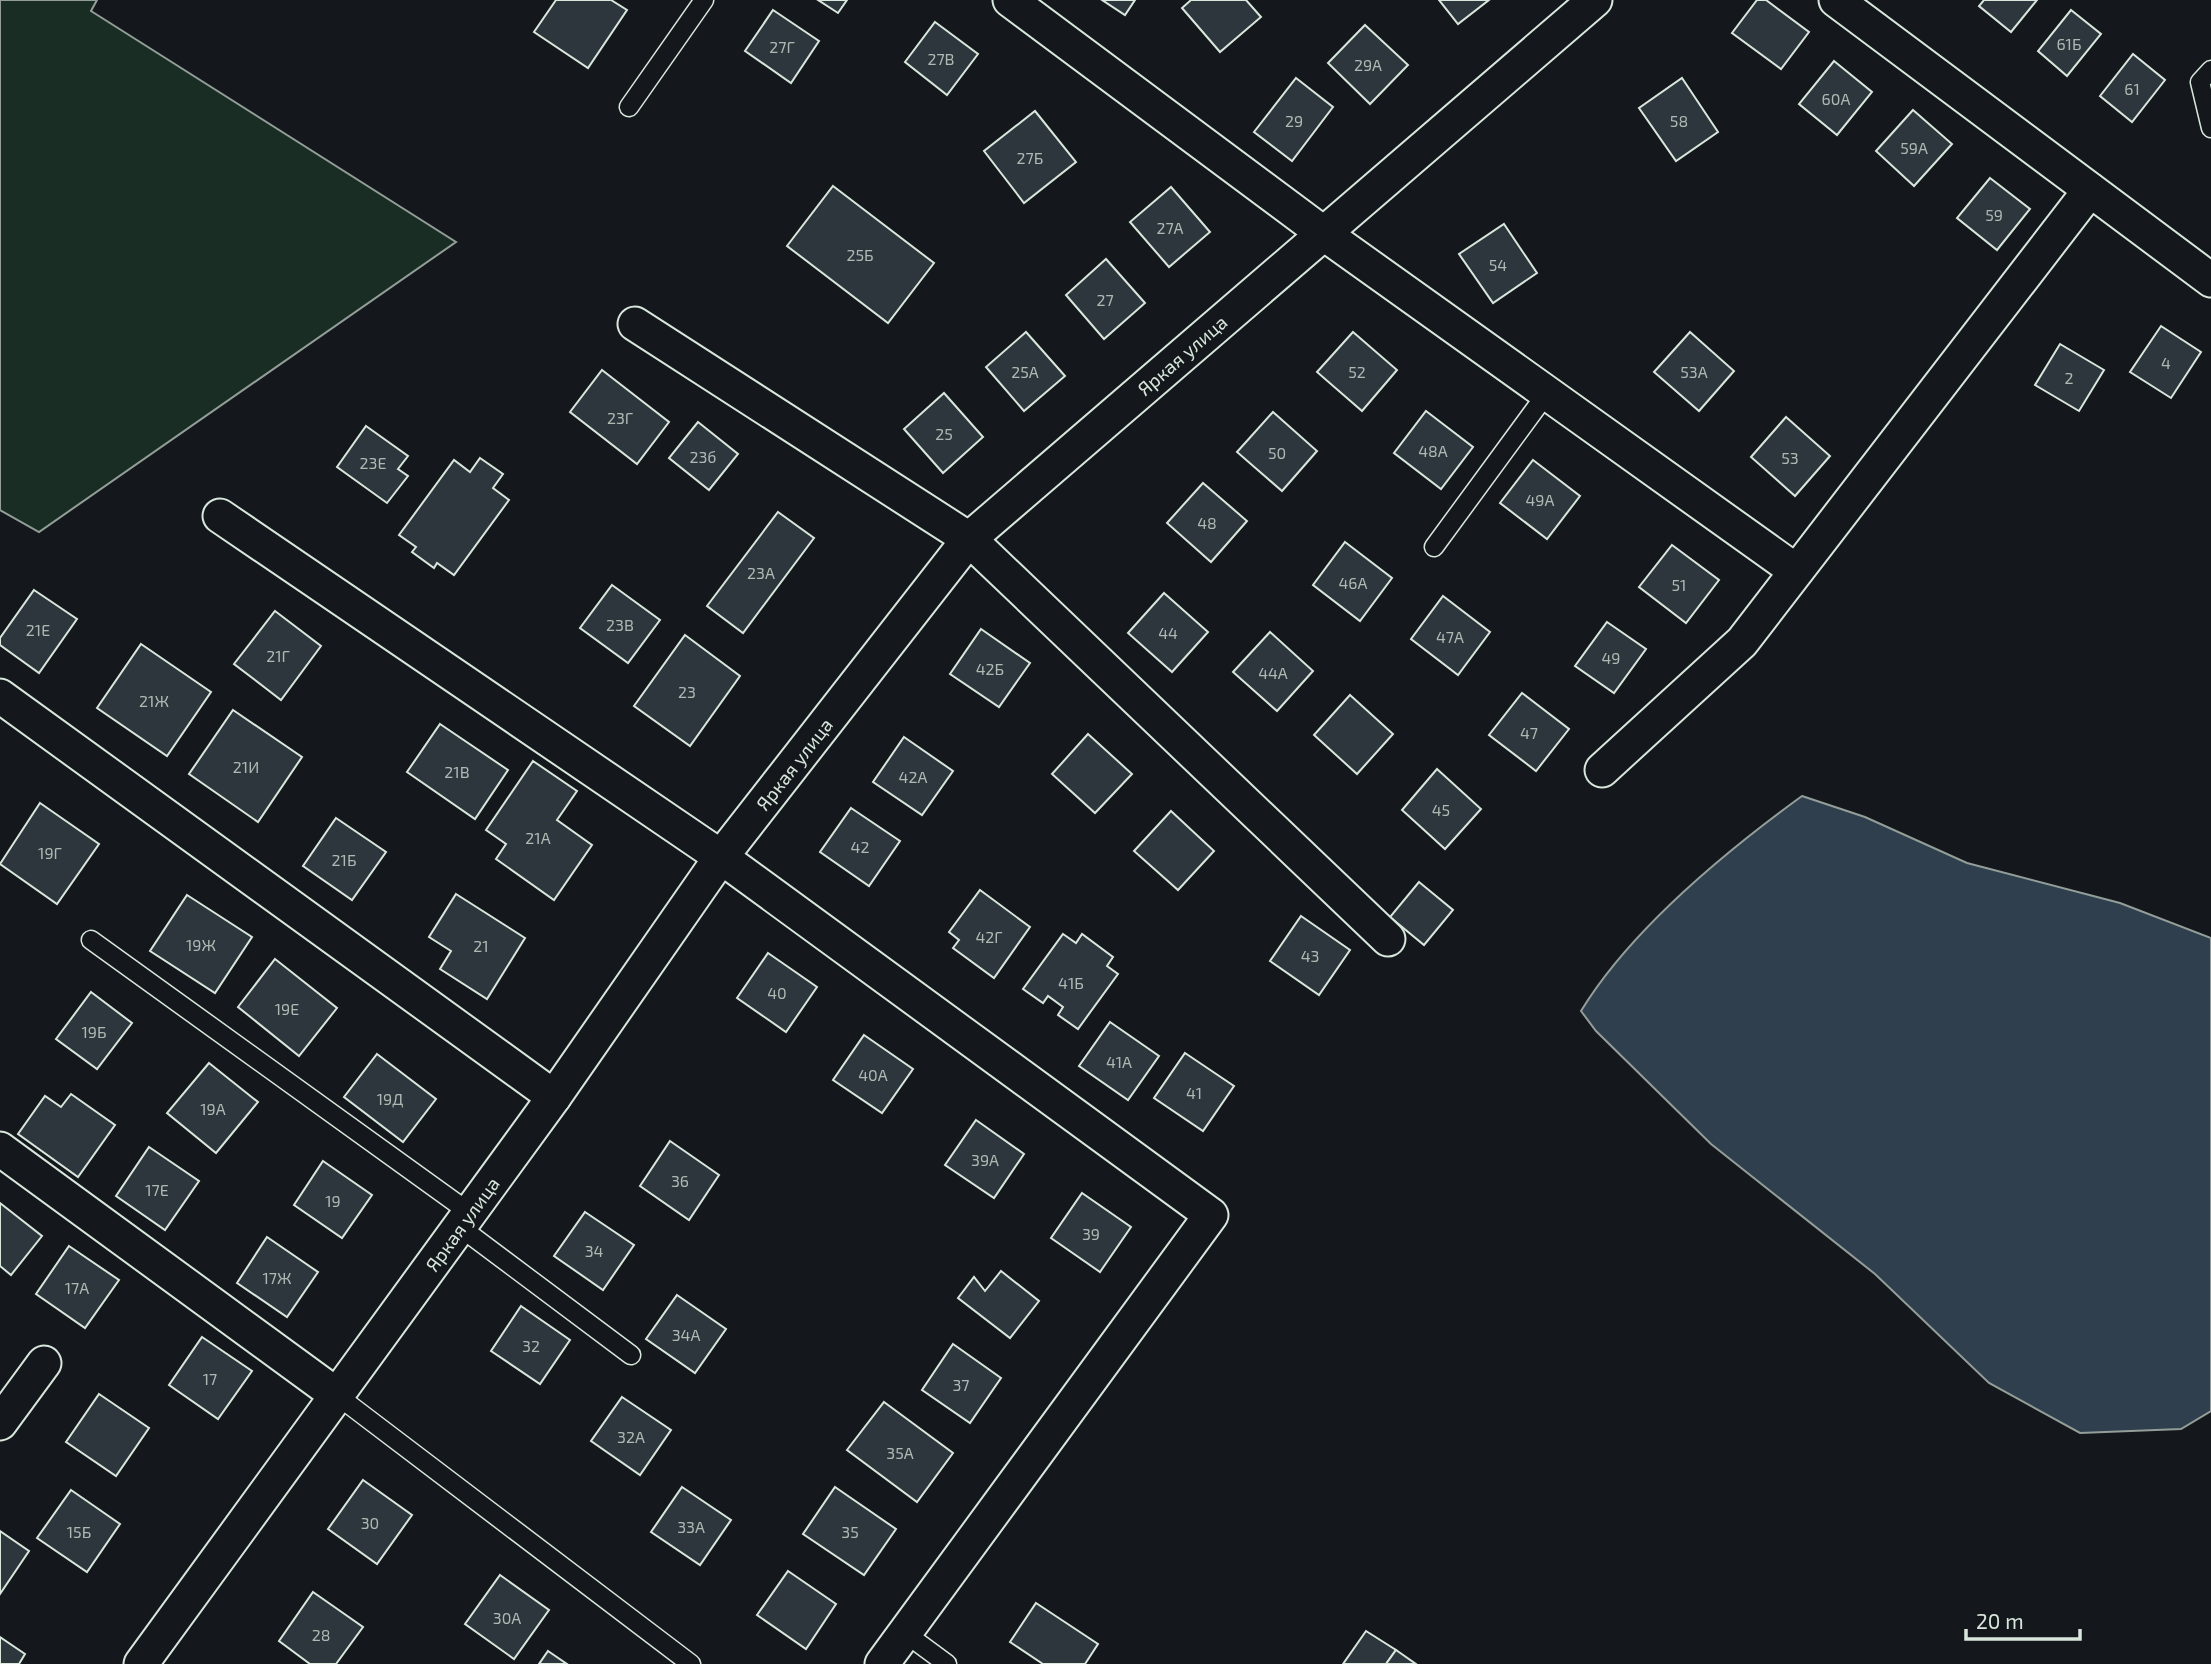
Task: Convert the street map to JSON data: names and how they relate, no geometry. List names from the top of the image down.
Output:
{
  "streets": {
    "street": ["Яркая улица"]
  },
  "house_numbers": [
    "61Б",
    "27Г",
    "27В",
    "29А",
    "61",
    "60А",
    "29",
    "58",
    "59А",
    "27Б",
    "59",
    "27А",
    "25Б",
    "54",
    "27",
    "4",
    "25А",
    "52",
    "53А",
    "2",
    "23Г",
    "25",
    "48А",
    "50",
    "23б",
    "53",
    "23Е",
    "49А",
    "48",
    "23А",
    "46А",
    "51",
    "23В",
    "21Е",
    "44",
    "47А",
    "21Г",
    "49",
    "42Б",
    "44А",
    "23",
    "21Ж",
    "47",
    "21И",
    "21В",
    "42А",
    "45",
    "21А",
    "42",
    "19Г",
    "21Б",
    "42Г",
    "19Ж",
    "21",
    "43",
    "41Б",
    "40",
    "19E",
    "19Б",
    "41А",
    "40А",
    "41",
    "19Д",
    "19А",
    "39А",
    "36",
    "17Е",
    "19",
    "39",
    "34",
    "17Ж",
    "17А",
    "34А",
    "32",
    "17",
    "37",
    "32А",
    "35А",
    "30",
    "33А",
    "15Б",
    "35",
    "30А",
    "28"
  ],
  "scale_bar": "20 m"
}
